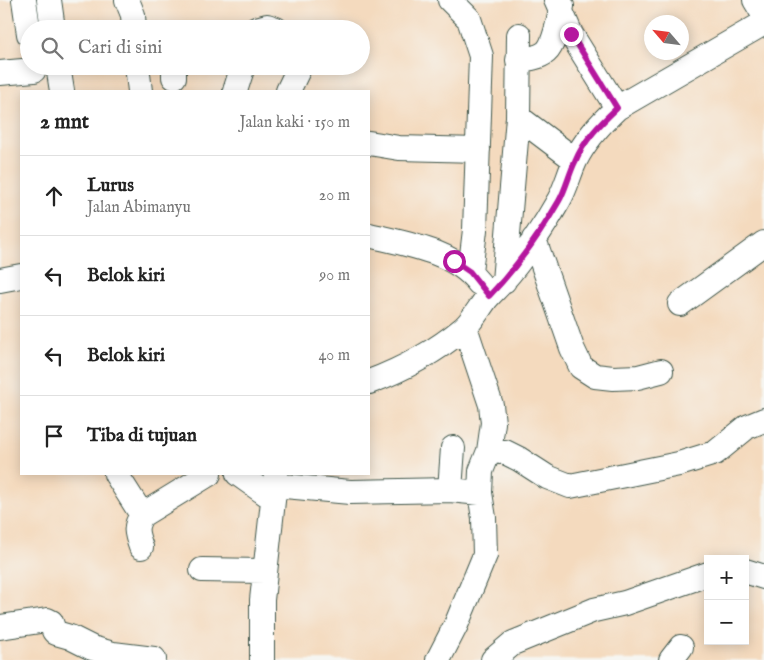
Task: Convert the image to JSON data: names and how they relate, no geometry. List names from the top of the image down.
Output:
{
  "north": "top left",
  "page": {
    "search": "Cari di sini",
    "heading": ["2 mnt", "Jalan kaki · 150 m"],
    "list": [
      ["Lurus", "Jalan Abimanyu", "20 m"],
      ["Belok kiri", "90 m"],
      ["Belok kiri", "40 m"],
      "Tiba di tujuan"
    ],
    "map_buttons": ["+", "−"]
  }
}
